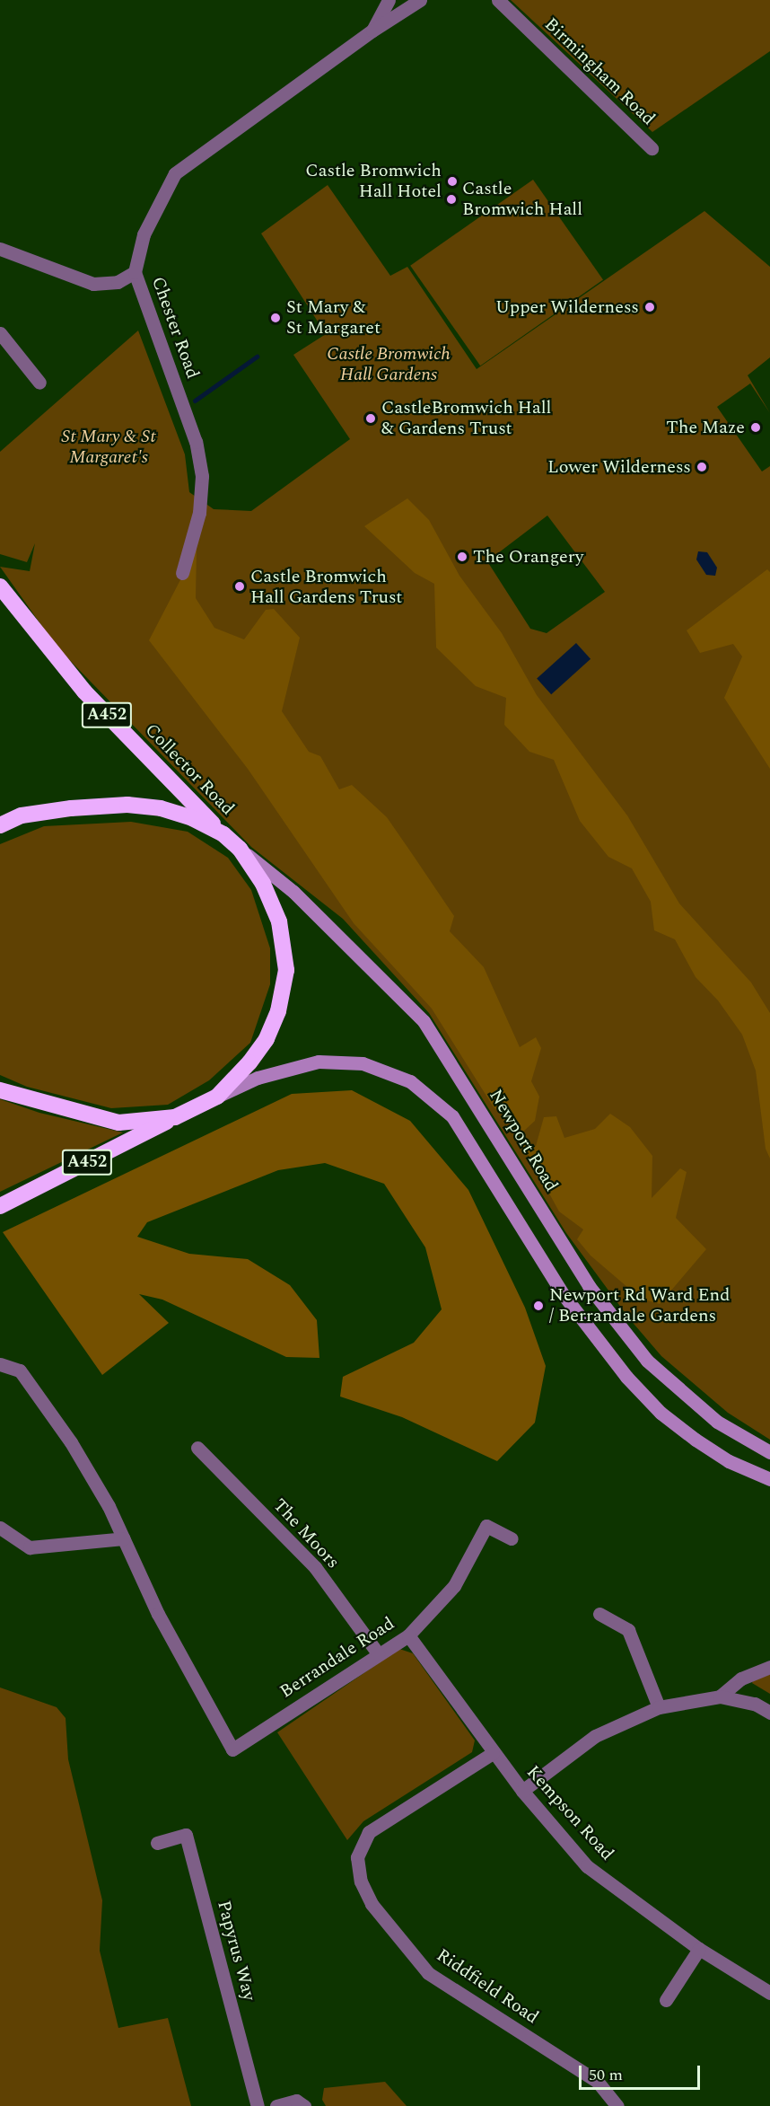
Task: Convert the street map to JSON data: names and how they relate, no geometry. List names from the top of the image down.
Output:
{
  "streets": {
    "highway": ["A452", "Collector Road"],
    "main road": ["Newport Road"],
    "street": [
      "Birmingham Road",
      "Chester Road",
      "The Moors",
      "Berrandale Road",
      "Kempson Road",
      "Papyrus Way",
      "Riddfield Road"
    ]
  },
  "crossings": [
    ["The Moors", "Berrandale Road"],
    ["Berrandale Road", "Kempson Road"],
    ["Kempson Road", "Riddfield Road"]
  ],
  "parks": ["Castle Bromwich Hall Gardens", "St Mary & St Margaret's"],
  "places": [
    "Castle Bromwich Hall Hotel",
    "Castle Bromwich Hall",
    "Upper Wilderness",
    "St Mary & St Margaret",
    "CastleBromwich Hall & Gardens Trust",
    "The Maze",
    "Lower Wilderness",
    "The Orangery",
    "Castle Bromwich Hall Gardens Trust",
    "Newport Rd Ward End / Berrandale Gardens"
  ],
  "scale_bar": "50 m"
}
